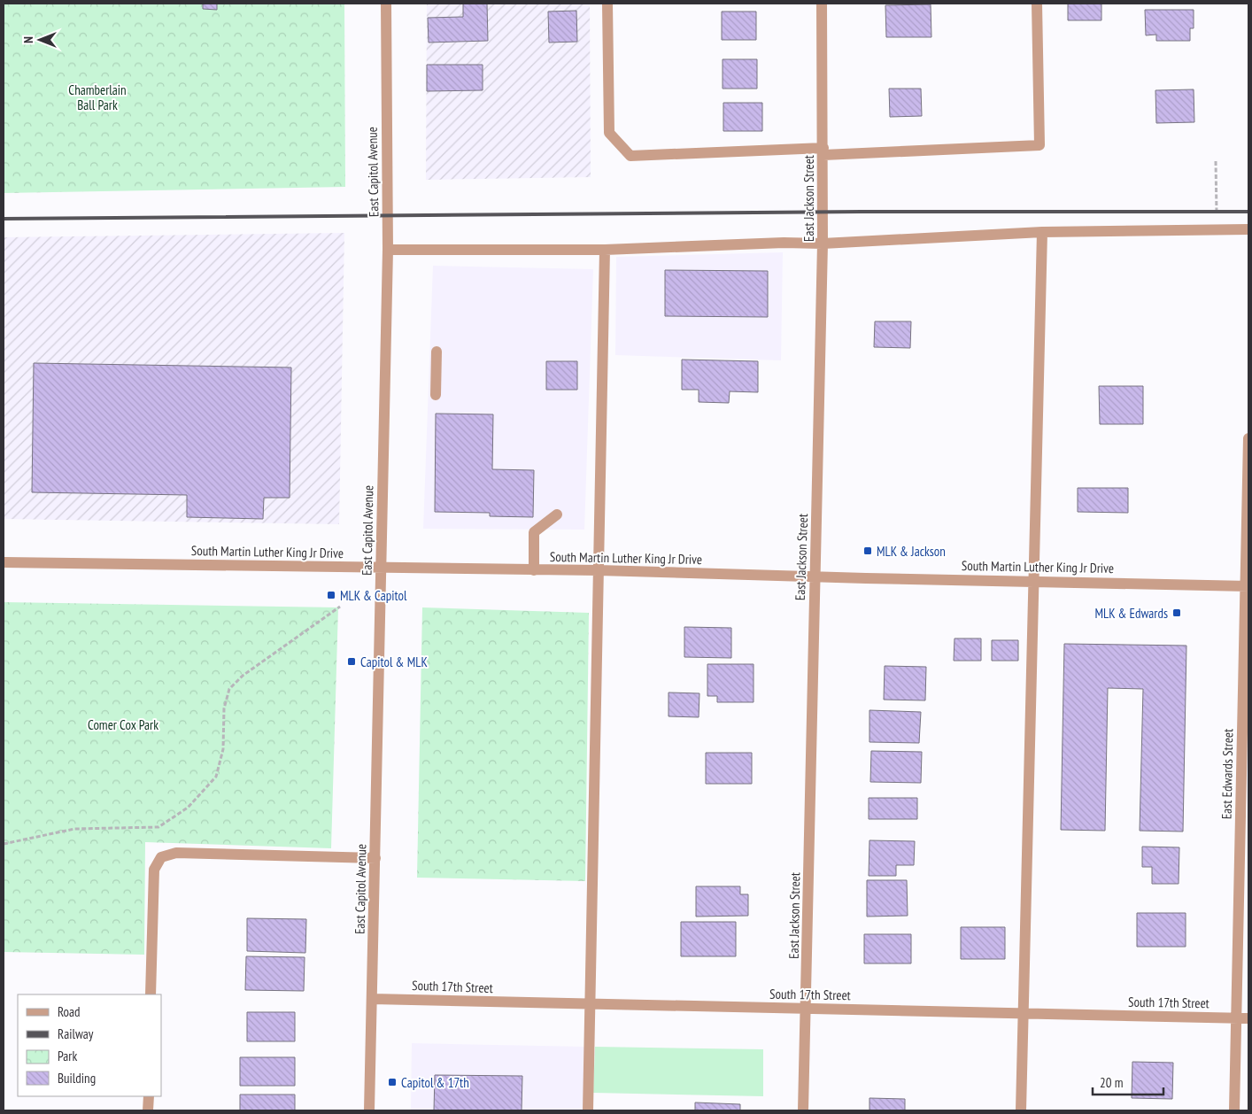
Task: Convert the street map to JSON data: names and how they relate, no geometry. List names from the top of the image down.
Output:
{
  "streets": {
    "street": [
      "East Capitol Avenue",
      "East Jackson Street",
      "South Martin Luther King Jr Drive",
      "East Edwards Street",
      "South 17th Street"
    ]
  },
  "crossings": [
    ["East Capitol Avenue", "South Martin Luther King Jr Drive"],
    ["East Capitol Avenue", "South 17th Street"],
    ["East Jackson Street", "South Martin Luther King Jr Drive"],
    ["East Jackson Street", "South 17th Street"],
    ["South Martin Luther King Jr Drive", "East Edwards Street"],
    ["East Edwards Street", "South 17th Street"]
  ],
  "parks": ["Chamberlain Ball Park", "Comer Cox Park"],
  "places": {
    "transit": [
      "MLK & Jackson",
      "MLK & Capitol",
      "MLK & Edwards",
      "Capitol & MLK",
      "Capitol & 17th"
    ]
  },
  "legend": [
    "Road",
    "Railway",
    "Park",
    "Building"
  ],
  "scale_bar": "20 m",
  "north": "left"
}
